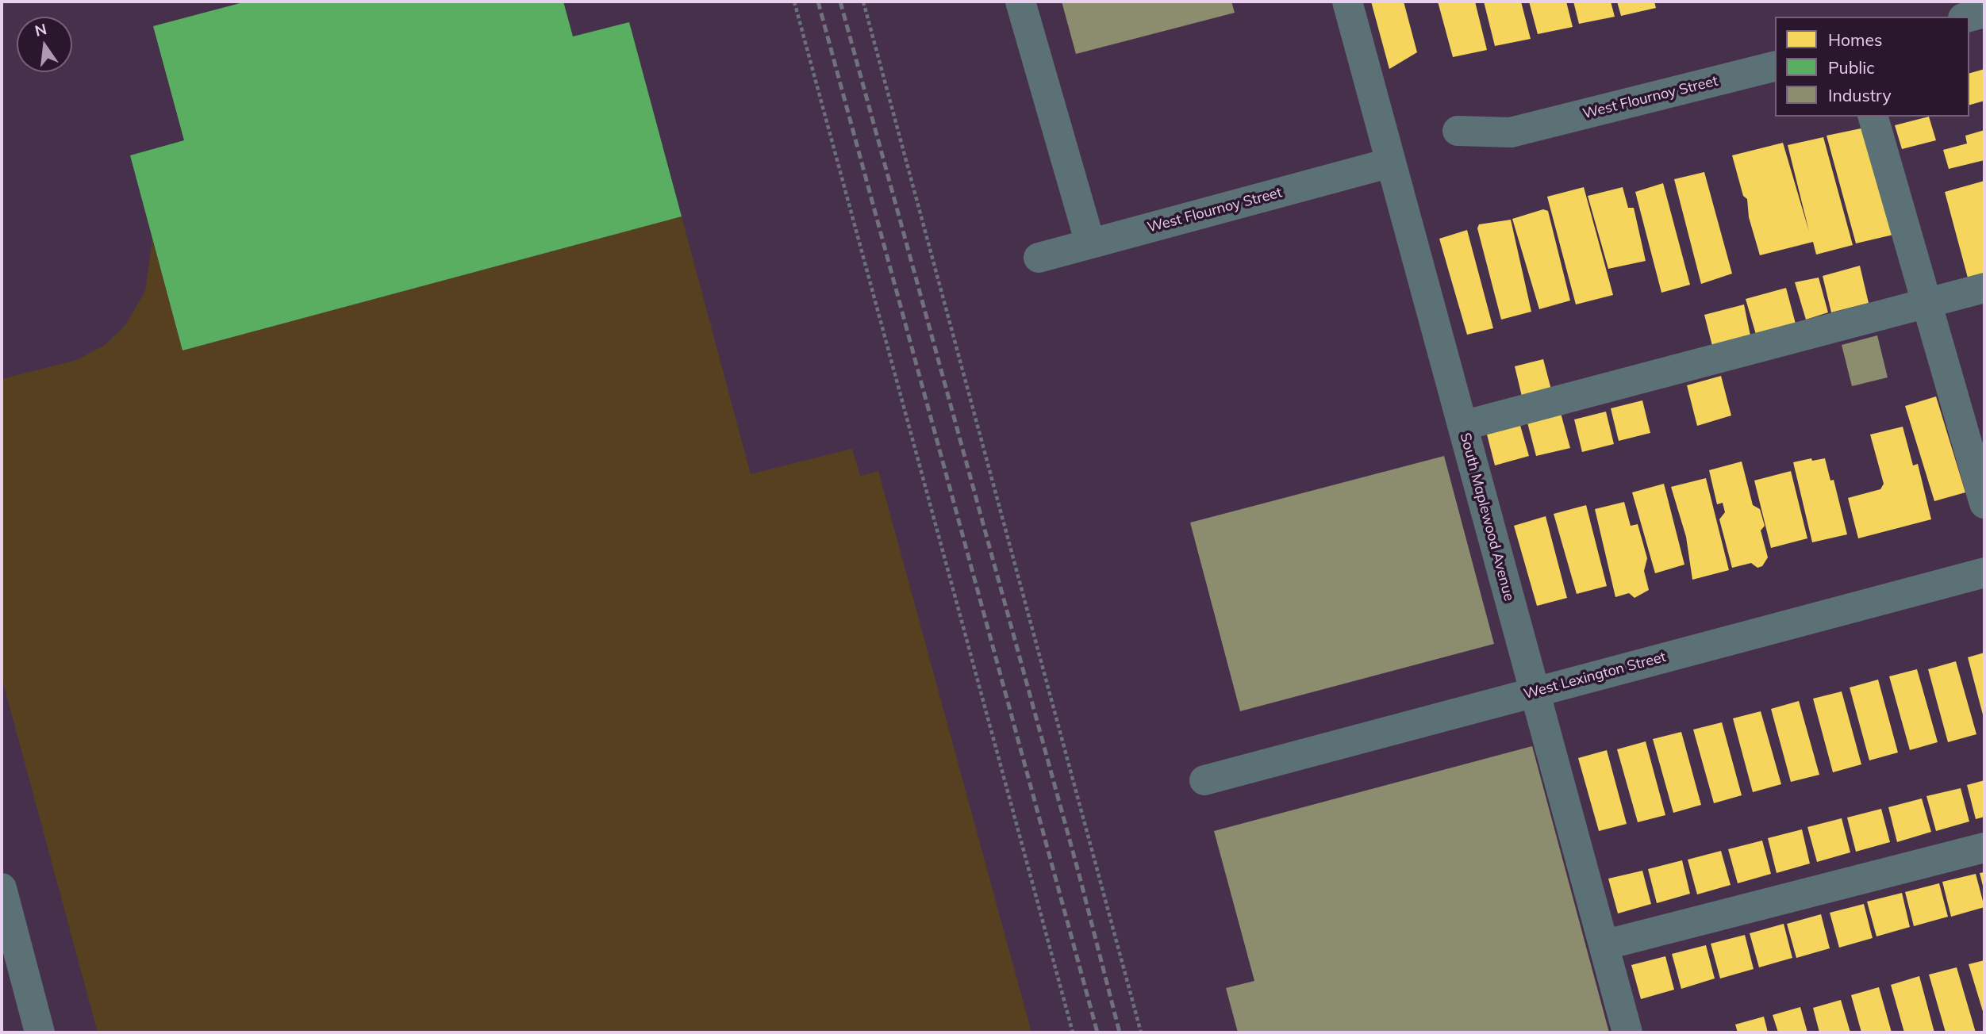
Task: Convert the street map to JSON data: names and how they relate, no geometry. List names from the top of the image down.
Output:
{
  "streets": {
    "street": ["West Flournoy Street", "South Maplewood Avenue", "West Lexington Street"]
  },
  "crossings": [
    ["West Flournoy Street", "South Maplewood Avenue"],
    ["South Maplewood Avenue", "West Lexington Street"]
  ],
  "legend": ["Homes", "Public", "Industry"],
  "north": "top"
}
